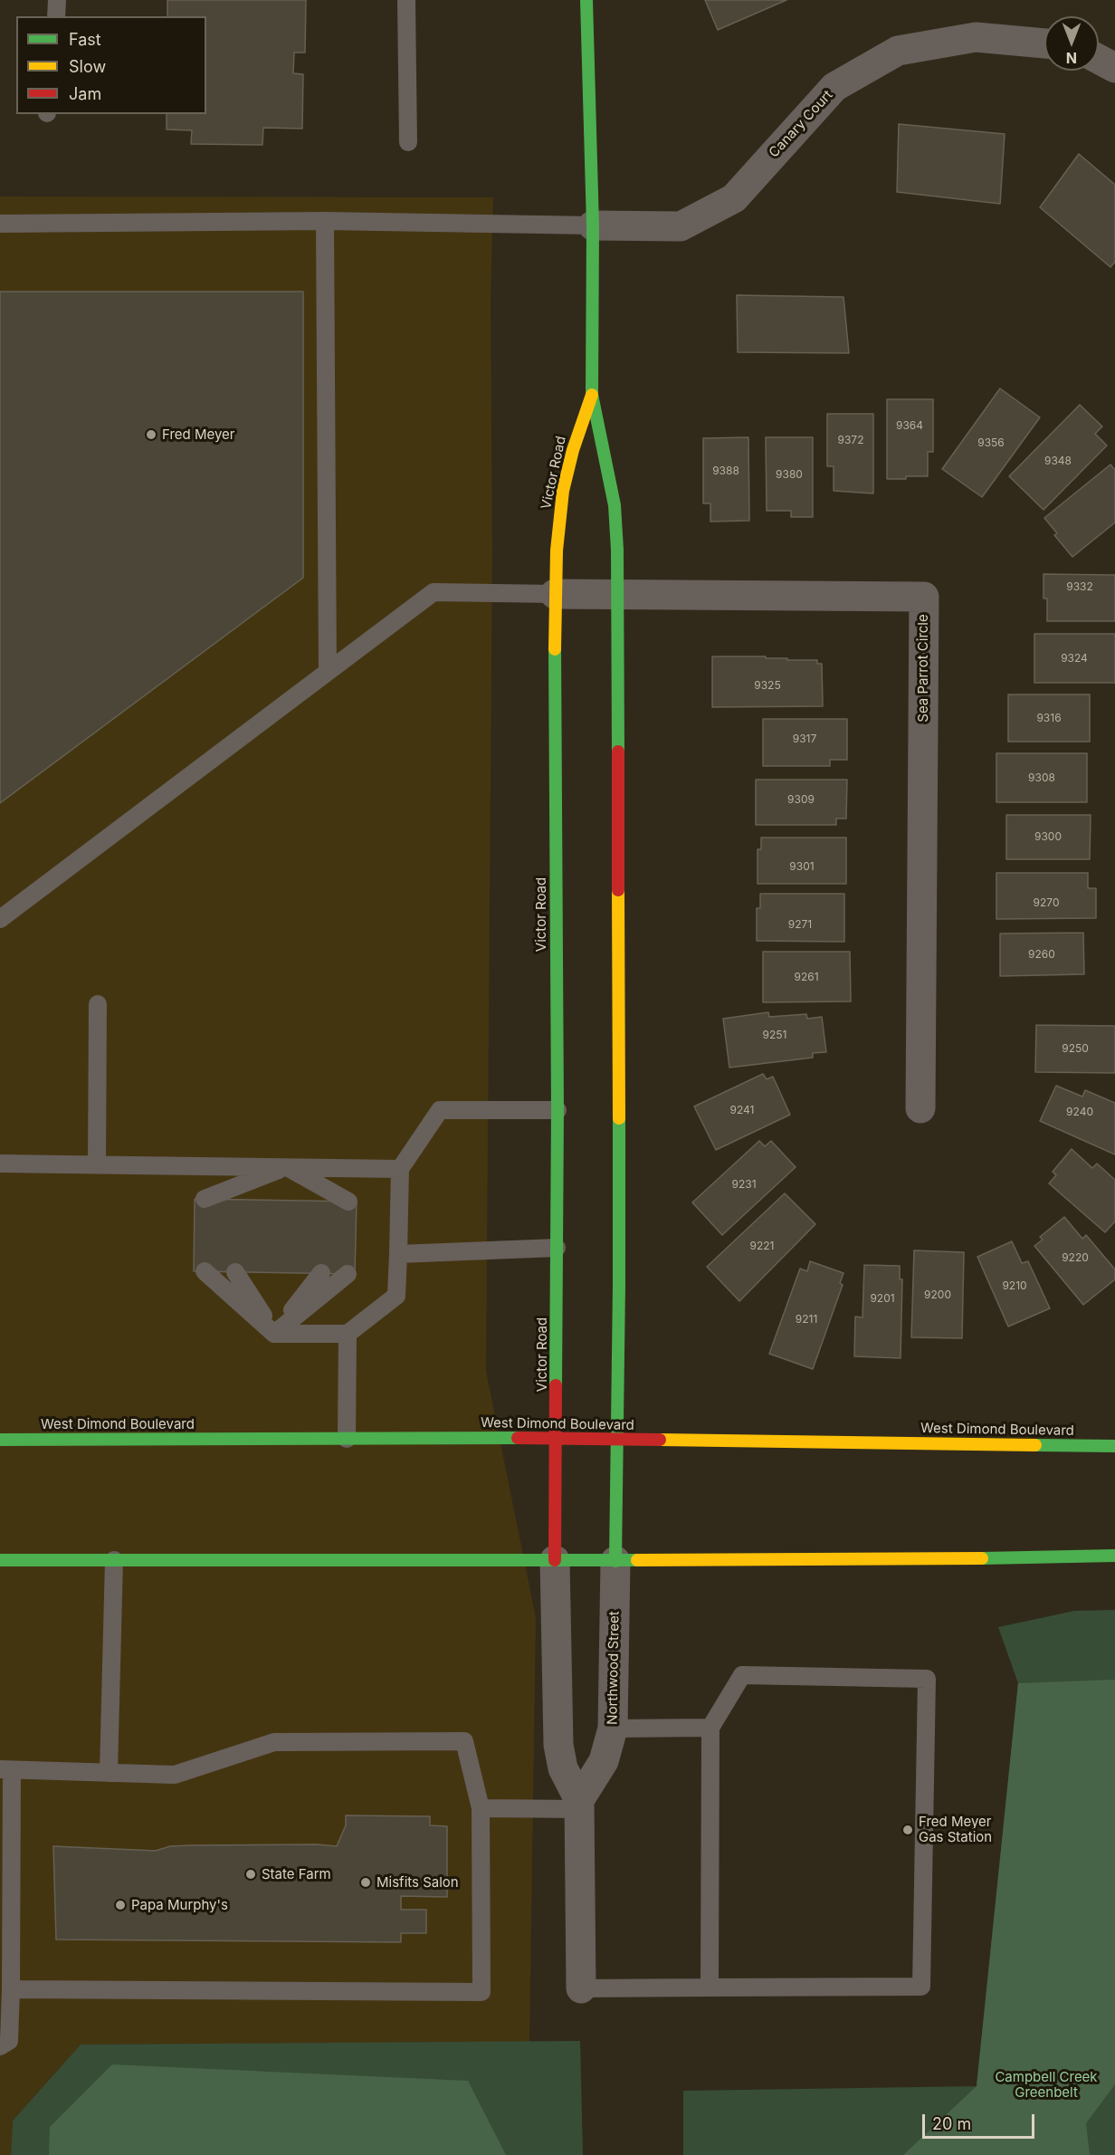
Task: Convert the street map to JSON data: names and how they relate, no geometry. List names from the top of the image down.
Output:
{
  "streets": {
    "street": [
      "Canary Court",
      "Victor Road",
      "Sea Parrot Circle",
      "West Dimond Boulevard",
      "Northwood Street"
    ]
  },
  "crossings": [
    ["Canary Court", "Victor Road"],
    ["Victor Road", "Sea Parrot Circle"],
    ["Victor Road", "West Dimond Boulevard"],
    ["Victor Road", "Northwood Street"]
  ],
  "parks": ["Campbell Creek Greenbelt"],
  "places": [
    "Fred Meyer",
    "Fred Meyer Gas Station",
    "State Farm",
    "Misfits Salon",
    "Papa Murphy's"
  ],
  "house_numbers": [
    "9364",
    "9372",
    "9356",
    "9348",
    "9388",
    "9380",
    "9332",
    "9324",
    "9325",
    "9316",
    "9317",
    "9308",
    "9309",
    "9300",
    "9301",
    "9270",
    "9271",
    "9260",
    "9261",
    "9251",
    "9250",
    "9241",
    "9240",
    "9231",
    "9221",
    "9220",
    "9210",
    "9200",
    "9201",
    "9211"
  ],
  "legend": ["Fast", "Slow", "Jam"],
  "scale_bar": "20 m",
  "north": "bottom"
}
